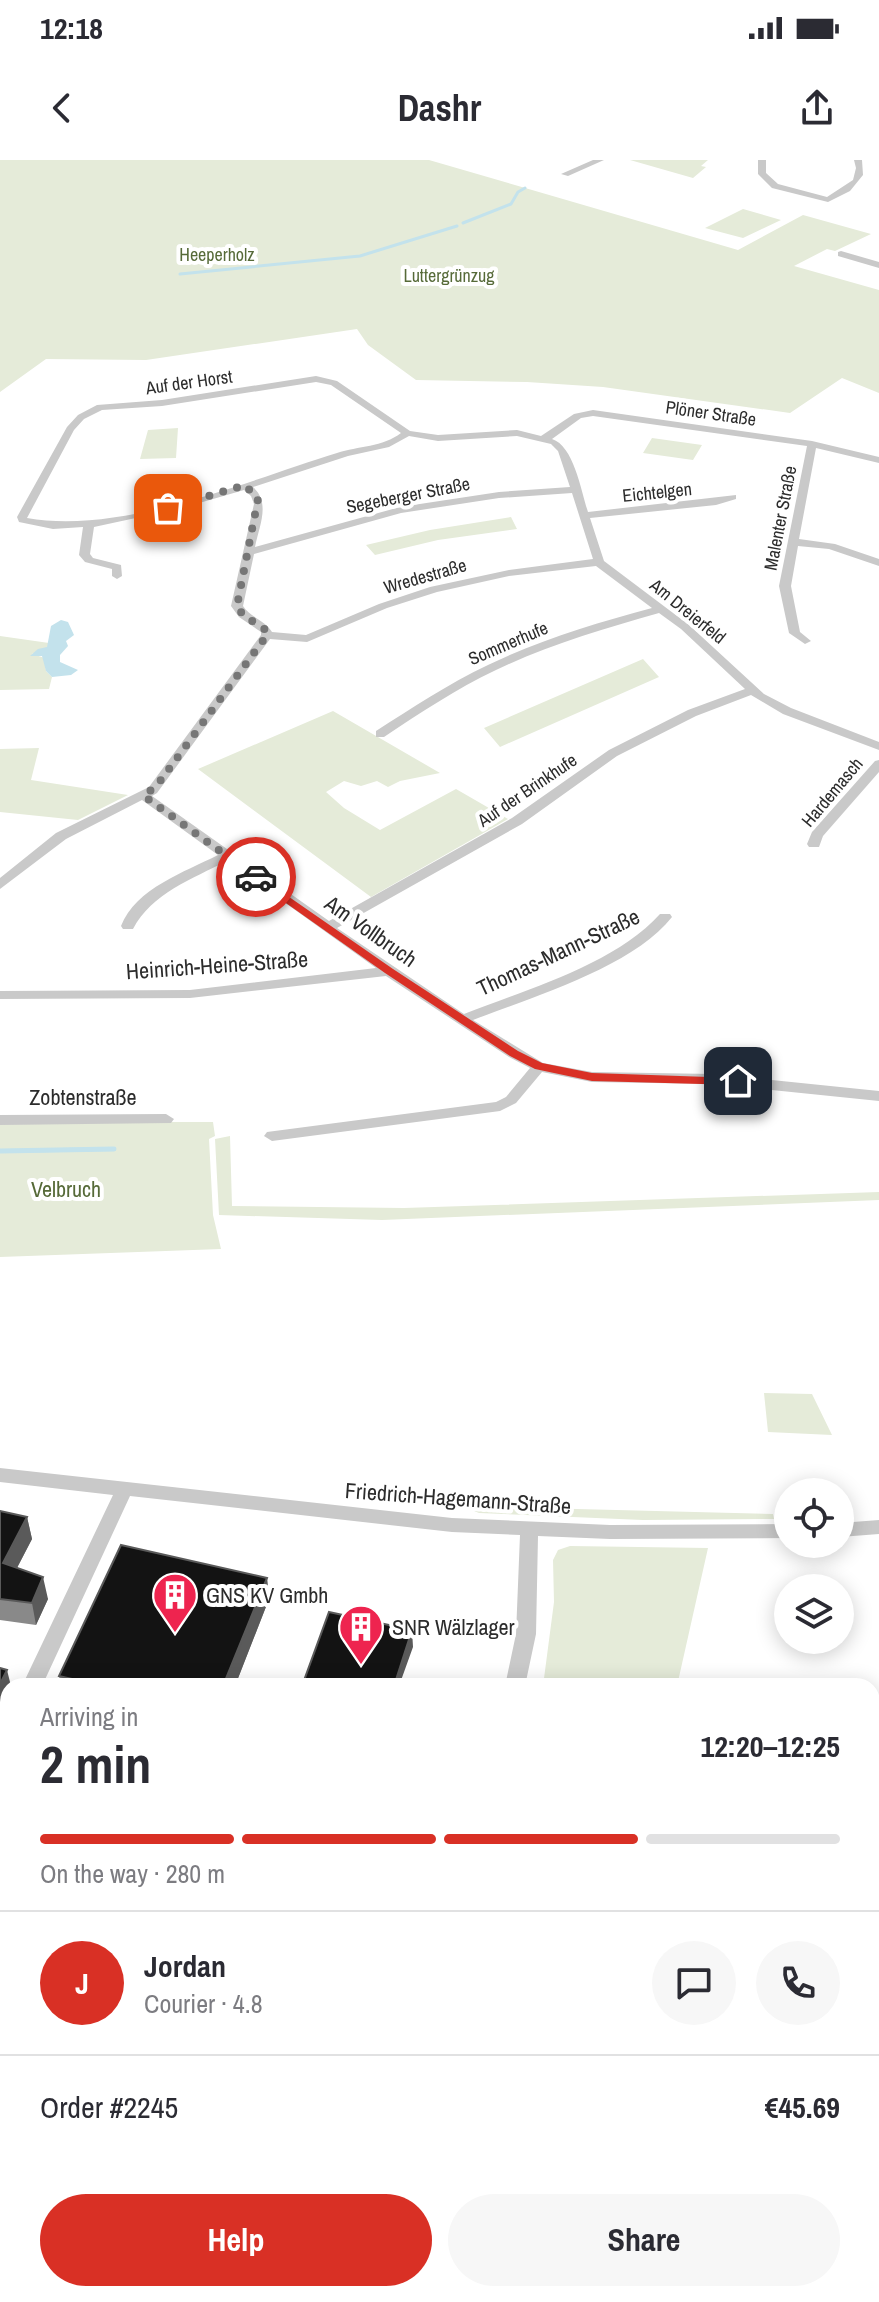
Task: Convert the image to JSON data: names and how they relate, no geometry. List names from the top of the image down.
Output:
{
  "streets": {
    "street": [
      "Auf der Horst",
      "Plöner Straße",
      "Eichtelgen",
      "Segeberger Straße",
      "Malenter Straße",
      "Wredestraße",
      "Am Dreierfeld",
      "Sommerhufe",
      "Auf der Brinkhufe",
      "Hardemasch",
      "Am Vollbruch",
      "Thomas-Mann-Straße",
      "Heinrich-Heine-Straße",
      "Zobtenstraße",
      "Friedrich-Hagemann-Straße"
    ]
  },
  "crossings": [
    ["Plöner Straße", "Malenter Straße"],
    ["Wredestraße", "Am Dreierfeld"],
    ["Am Dreierfeld", "Sommerhufe"],
    ["Am Dreierfeld", "Auf der Brinkhufe"],
    ["Auf der Brinkhufe", "Am Vollbruch"],
    ["Am Vollbruch", "Thomas-Mann-Straße"],
    ["Am Vollbruch", "Heinrich-Heine-Straße"]
  ],
  "parks": ["Heeperholz", "Luttergrünzug", "Velbruch"],
  "places": {
    "building": ["GNS KV Gmbh", "SNR Wälzlager"]
  },
  "page": {
    "status": "12:18",
    "header": "Dashr",
    "heading": ["2 min", "Arriving in", "12:20–12:25"],
    "panel": [
      "Jordan",
      "Courier · 4.8",
      "Order #2245",
      "€45.69"
    ],
    "bar": "On the way · 280 m",
    "round": "J",
    "buttons": ["Help", "Share"]
  }
}
